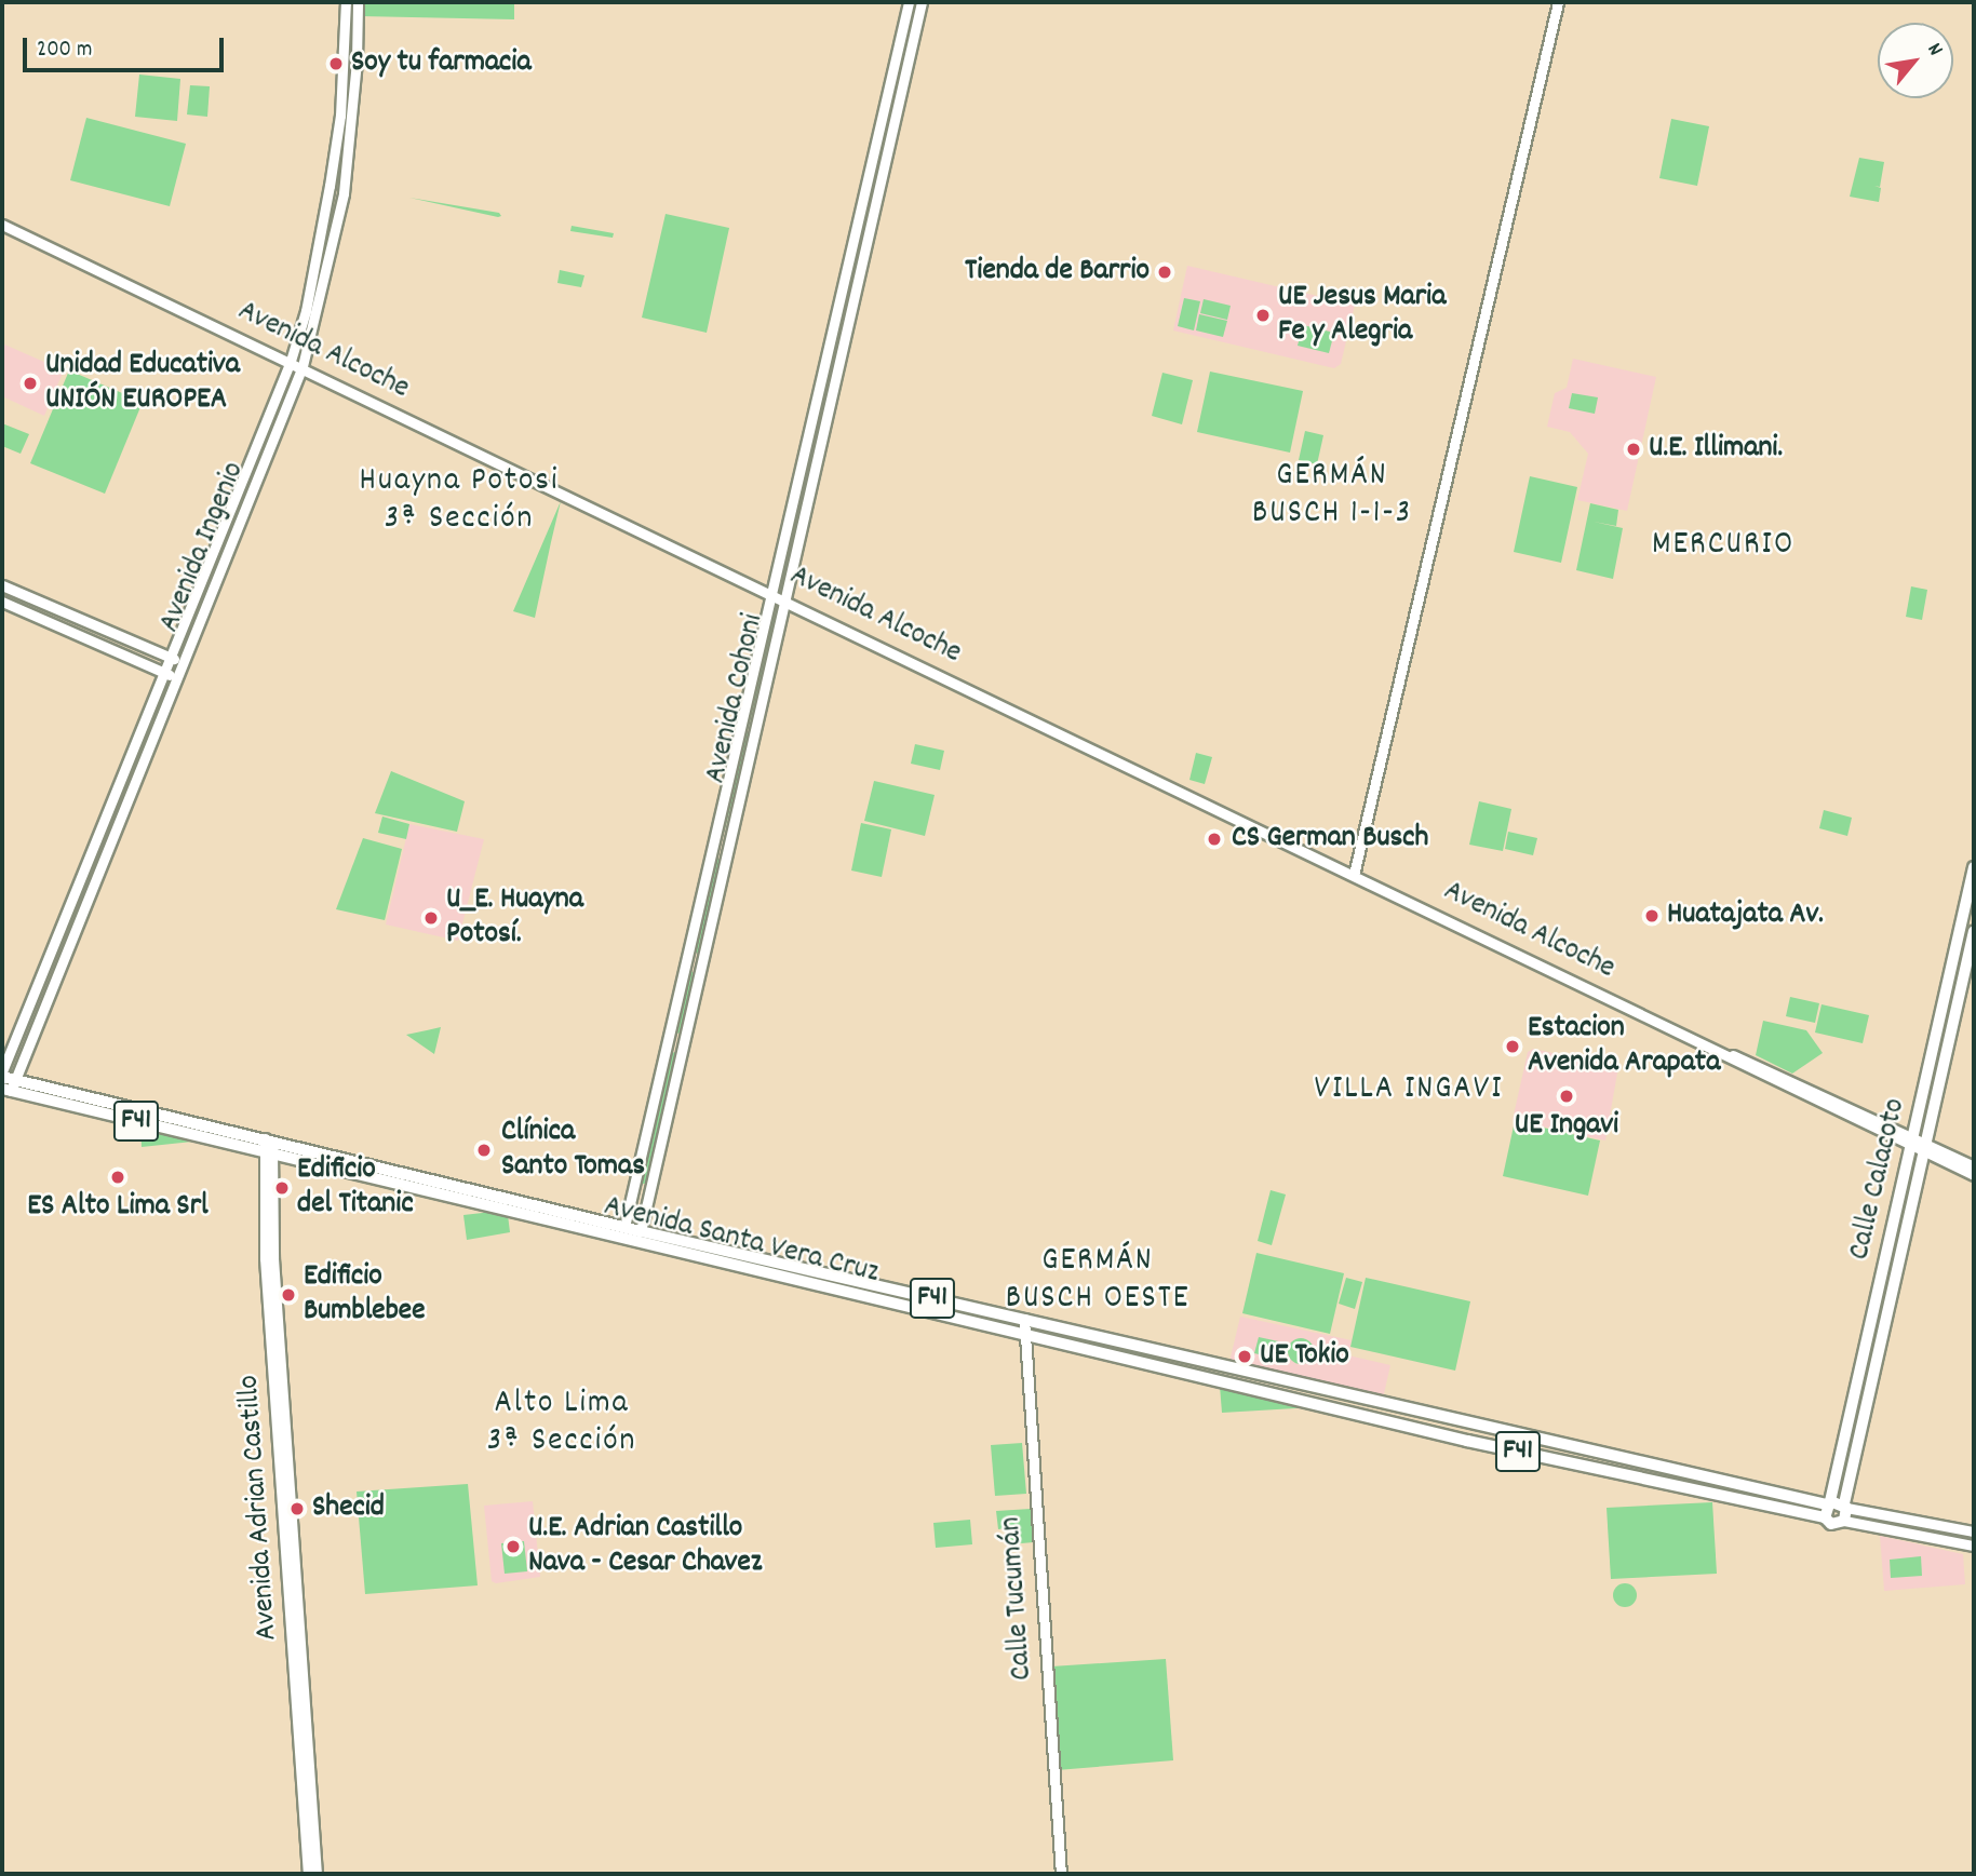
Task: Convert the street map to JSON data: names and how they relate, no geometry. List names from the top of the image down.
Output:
{
  "streets": {
    "main road": ["F41", "Calle Calacoto", "Avenida Santa Vera Cruz"],
    "street": [
      "Avenida Alcoche",
      "Avenida Ingenio",
      "Avenida Cohoni",
      "Avenida Adrian Castillo",
      "Calle Tucumán"
    ]
  },
  "crossings": [
    ["Avenida Alcoche", "Avenida Ingenio"],
    ["Avenida Alcoche", "Avenida Cohoni"],
    ["Avenida Alcoche", "Calle Calacoto"],
    ["Avenida Ingenio", "Avenida Santa Vera Cruz"],
    ["Avenida Cohoni", "Avenida Santa Vera Cruz"],
    ["Calle Calacoto", "Avenida Santa Vera Cruz"],
    ["Avenida Santa Vera Cruz", "Avenida Adrian Castillo"],
    ["Avenida Santa Vera Cruz", "Calle Tucumán"]
  ],
  "districts": [
    "GERMÁN BUSCH 1-1-3",
    "Huayna Potosi 3ª Sección",
    "MERCURIO",
    "VILLA INGAVI",
    "GERMÁN BUSCH OESTE",
    "Alto Lima 3ª Sección"
  ],
  "places": [
    "Soy tu farmacia",
    "Tienda de Barrio",
    "UE Jesus Maria Fe y Alegria",
    "Unidad Educativa UNIÓN EUROPEA",
    "U.E. Illimani.",
    "CS German Busch",
    "Huatajata Av.",
    "U_E. Huayna Potosí.",
    "Estacion Avenida Arapata",
    "UE Ingavi",
    "Clínica Santo Tomas",
    "ES Alto Lima Srl",
    "Edificio del Titanic",
    "Edificio Bumblebee",
    "UE Tokio",
    "Shecid",
    "U.E. Adrian Castillo Nava - Cesar Chavez"
  ],
  "scale_bar": "200 m",
  "north": "top right"
}
